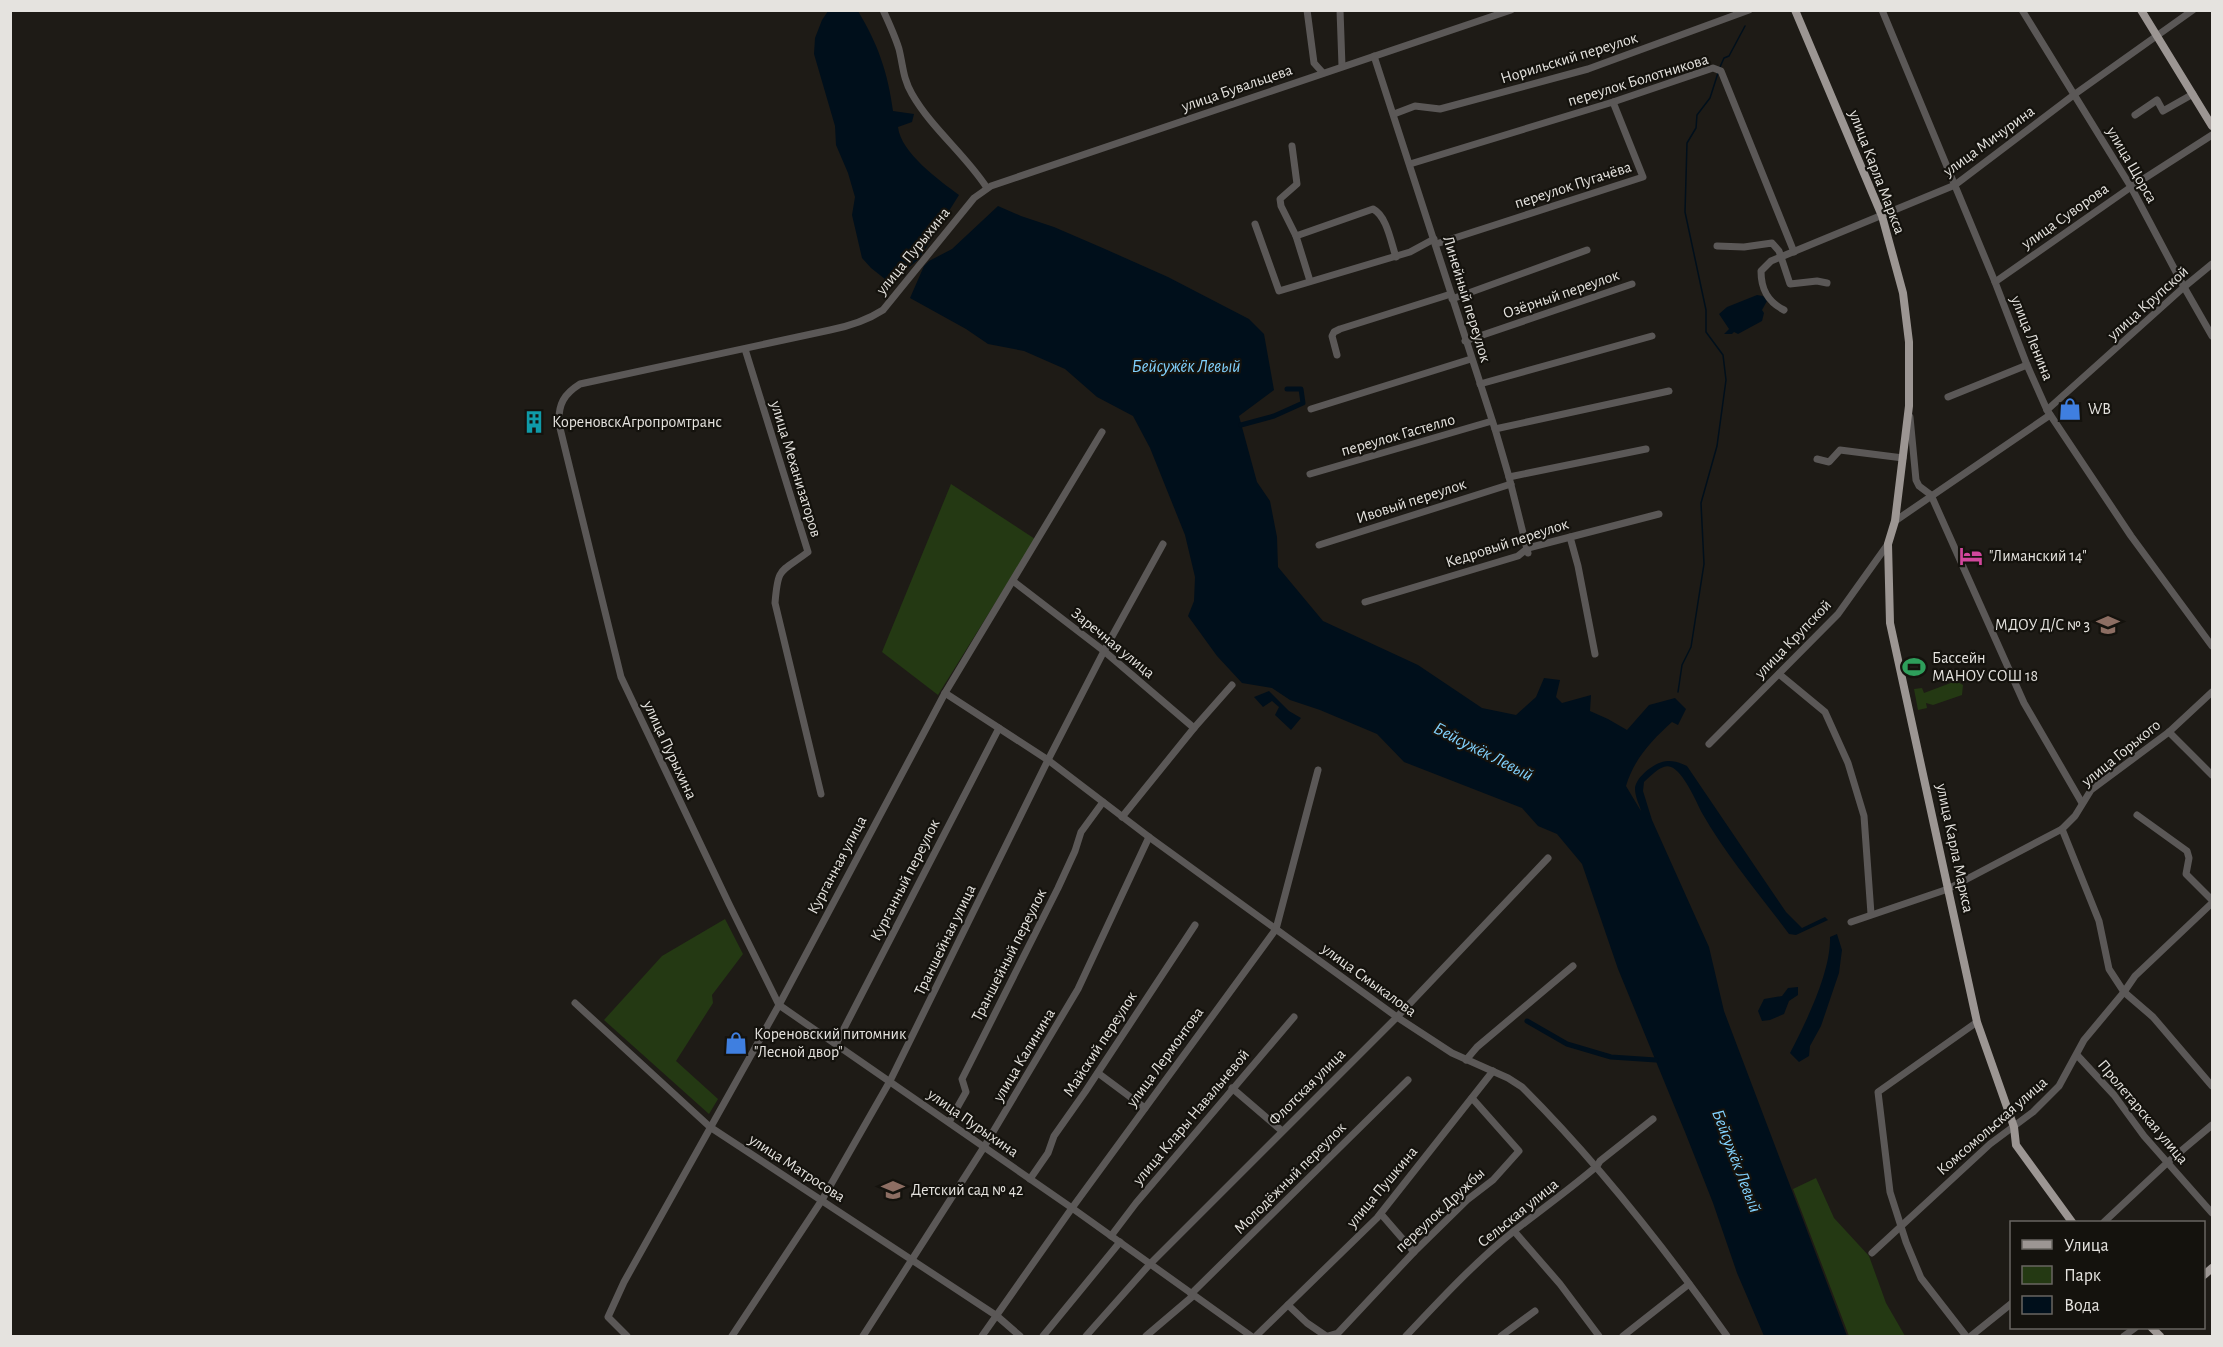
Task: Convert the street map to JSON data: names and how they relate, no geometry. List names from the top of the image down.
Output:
{
  "streets": {
    "main road": ["улица Карла Маркса"],
    "street": [
      "Норильский переулок",
      "переулок Болотникова",
      "улица Бувальцева",
      "улица Мичурина",
      "улица Щорса",
      "переулок Пугачёва",
      "улица Суворова",
      "улица Пурыхина",
      "Озёрный переулок",
      "Линейный переулок",
      "улица Крупской",
      "улица Ленина",
      "переулок Гастелло",
      "улица Механизаторов",
      "Ивовый переулок",
      "Кедровый переулок",
      "Заречная улица",
      "улица Горького",
      "Курганная улица",
      "Курганный переулок",
      "Траншейная улица",
      "Траншейный переулок",
      "улица Смыкалова",
      "Майский переулок",
      "улица Калинина",
      "улица Лермонтова",
      "Флотская улица",
      "Пролетарская улица",
      "улица Клары Навальневой",
      "Комсомольская улица",
      "улица Матросова",
      "Молодёжный переулок",
      "улица Пушкина",
      "переулок Дружбы",
      "Сельская улица"
    ]
  },
  "crossings": [
    ["Норильский переулок", "Линейный переулок"],
    ["переулок Болотникова", "улица Мичурина"],
    ["переулок Болотникова", "переулок Пугачёва"],
    ["переулок Болотникова", "Линейный переулок"],
    ["улица Бувальцева", "улица Пурыхина"],
    ["улица Бувальцева", "Линейный переулок"],
    ["улица Мичурина", "улица Щорса"],
    ["улица Мичурина", "улица Карла Маркса"],
    ["улица Мичурина", "улица Ленина"],
    ["улица Щорса", "улица Суворова"],
    ["улица Щорса", "улица Крупской"],
    ["улица Карла Маркса", "улица Крупской"],
    ["улица Карла Маркса", "улица Горького"],
    ["улица Карла Маркса", "Комсомольская улица"],
    ["переулок Пугачёва", "Линейный переулок"],
    ["улица Суворова", "улица Ленина"],
    ["улица Пурыхина", "улица Механизаторов"],
    ["улица Пурыхина", "Курганная улица"],
    ["улица Пурыхина", "Курганный переулок"],
    ["улица Пурыхина", "Траншейная улица"],
    ["улица Пурыхина", "Траншейный переулок"],
    ["улица Пурыхина", "Майский переулок"],
    ["улица Пурыхина", "улица Калинина"],
    ["улица Пурыхина", "улица Лермонтова"],
    ["улица Пурыхина", "Флотская улица"],
    ["улица Пурыхина", "улица Клары Навальневой"],
    ["улица Пурыхина", "Молодёжный переулок"],
    ["улица Пурыхина", "улица Пушкина"],
    ["Озёрный переулок", "Линейный переулок"],
    ["Линейный переулок", "переулок Гастелло"],
    ["Линейный переулок", "Ивовый переулок"],
    ["Линейный переулок", "Кедровый переулок"],
    ["улица Крупской", "улица Ленина"],
    ["Заречная улица", "Курганная улица"],
    ["Заречная улица", "Траншейная улица"],
    ["Курганная улица", "улица Смыкалова"],
    ["Курганная улица", "улица Матросова"],
    ["Курганный переулок", "улица Смыкалова"],
    ["Траншейная улица", "улица Смыкалова"],
    ["Траншейная улица", "улица Матросова"],
    ["Траншейный переулок", "улица Смыкалова"],
    ["улица Смыкалова", "улица Калинина"],
    ["улица Смыкалова", "улица Лермонтова"],
    ["улица Смыкалова", "Флотская улица"],
    ["улица Смыкалова", "улица Пушкина"],
    ["улица Смыкалова", "Сельская улица"],
    ["улица Калинина", "улица Матросова"],
    ["улица Лермонтова", "улица Матросова"],
    ["Пролетарская улица", "Комсомольская улица"],
    ["улица Пушкина", "переулок Дружбы"]
  ],
  "water": ["Бейсужёк Левый"],
  "places": {
    "shop": ["WB", "Кореновский питомник \"Лесной двор\""],
    "building": ["КореновскАгропромтранс"],
    "hotel": ["\"Лиманский 14\""],
    "school or university": ["МДОУ Д/С № 3", "Детский сад № 42"],
    "sports": ["Бассейн МАНОУ СОШ 18"]
  },
  "legend": ["Улица", "Парк", "Вода"]
}
